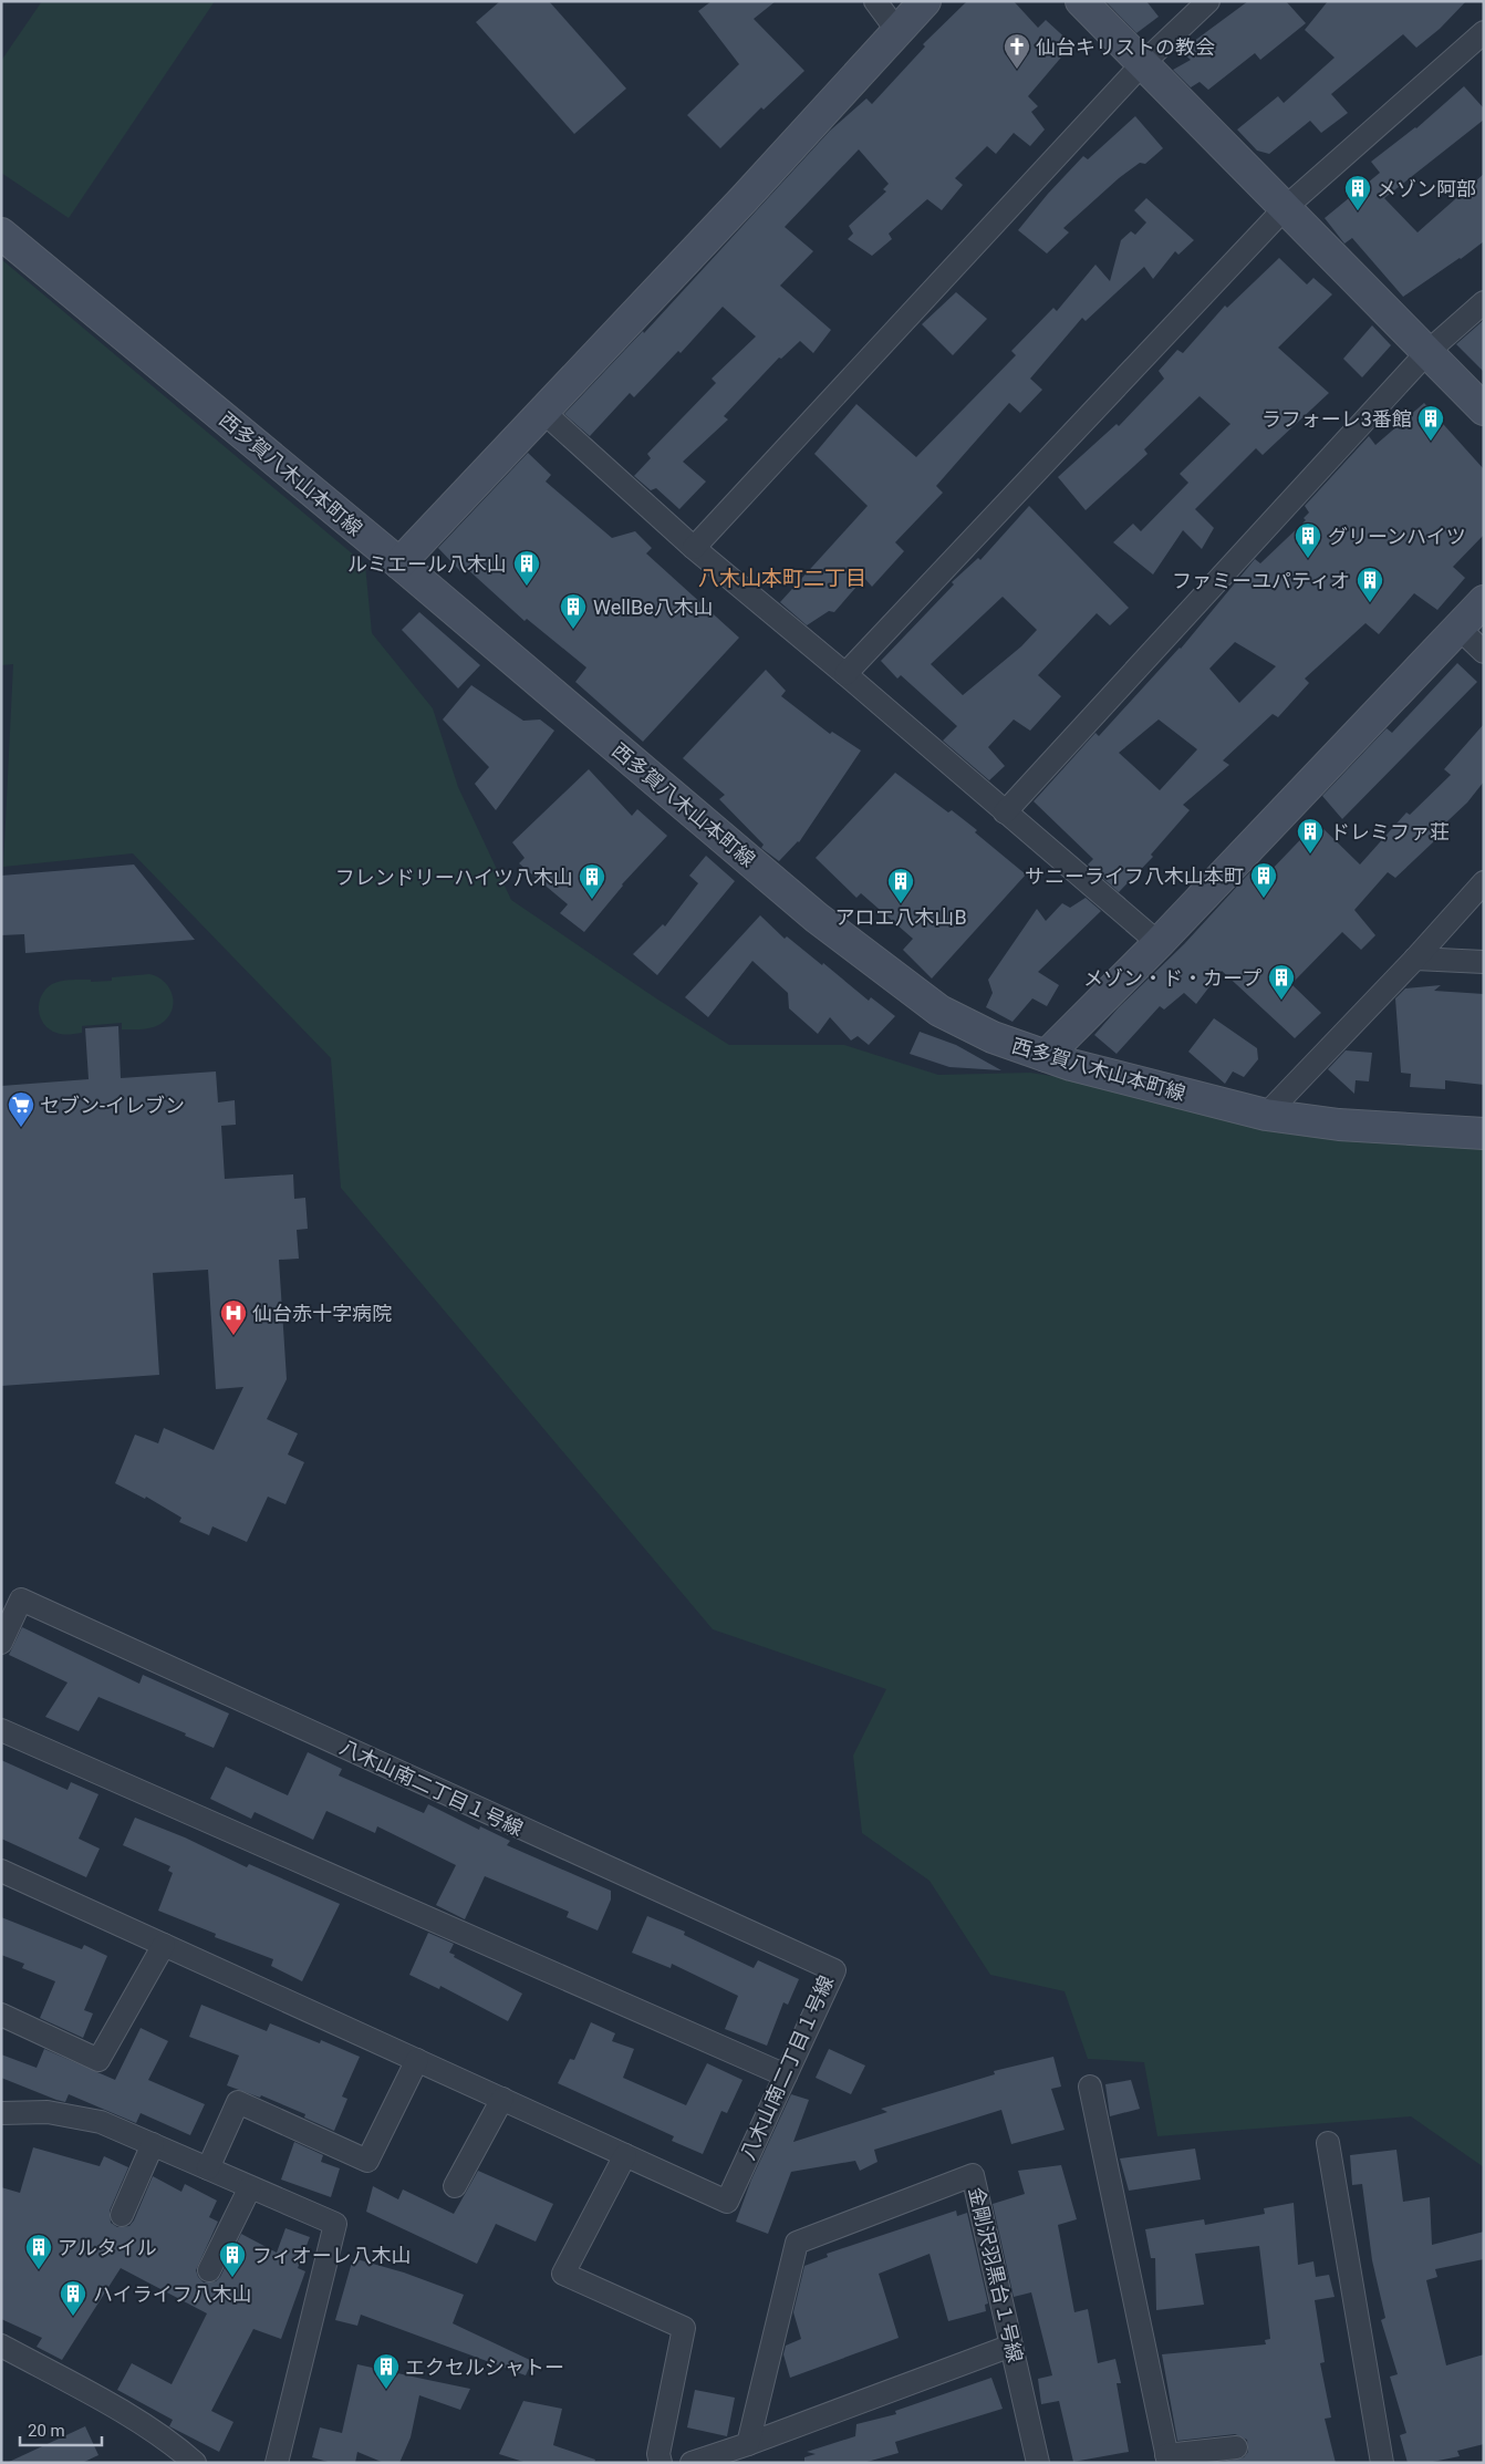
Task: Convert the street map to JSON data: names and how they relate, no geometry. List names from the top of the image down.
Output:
{
  "streets": {
    "street": ["西多賀八木山本町線", "八木山南二丁目１号線", "金剛沢羽黒台１号線"]
  },
  "districts": ["八木山本町二丁目"],
  "places": {
    "church": ["仙台キリストの教会"],
    "building": [
      "メゾン阿部",
      "ラフォーレ3番館",
      "グリーンハイツ",
      "ルミエール八木山",
      "ファミーユパティオ",
      "WellBe八木山",
      "ドレミファ荘",
      "サニーライフ八木山本町",
      "フレンドリーハイツ八木山",
      "アロエ八木山B",
      "メゾン・ド・カープ",
      "アルタイル",
      "フィオーレ八木山",
      "ハイライフ八木山",
      "エクセルシャトー"
    ],
    "supermarket": ["セブン-イレブン"],
    "hospital": ["仙台赤十字病院"]
  },
  "scale_bar": "20 m"
}
